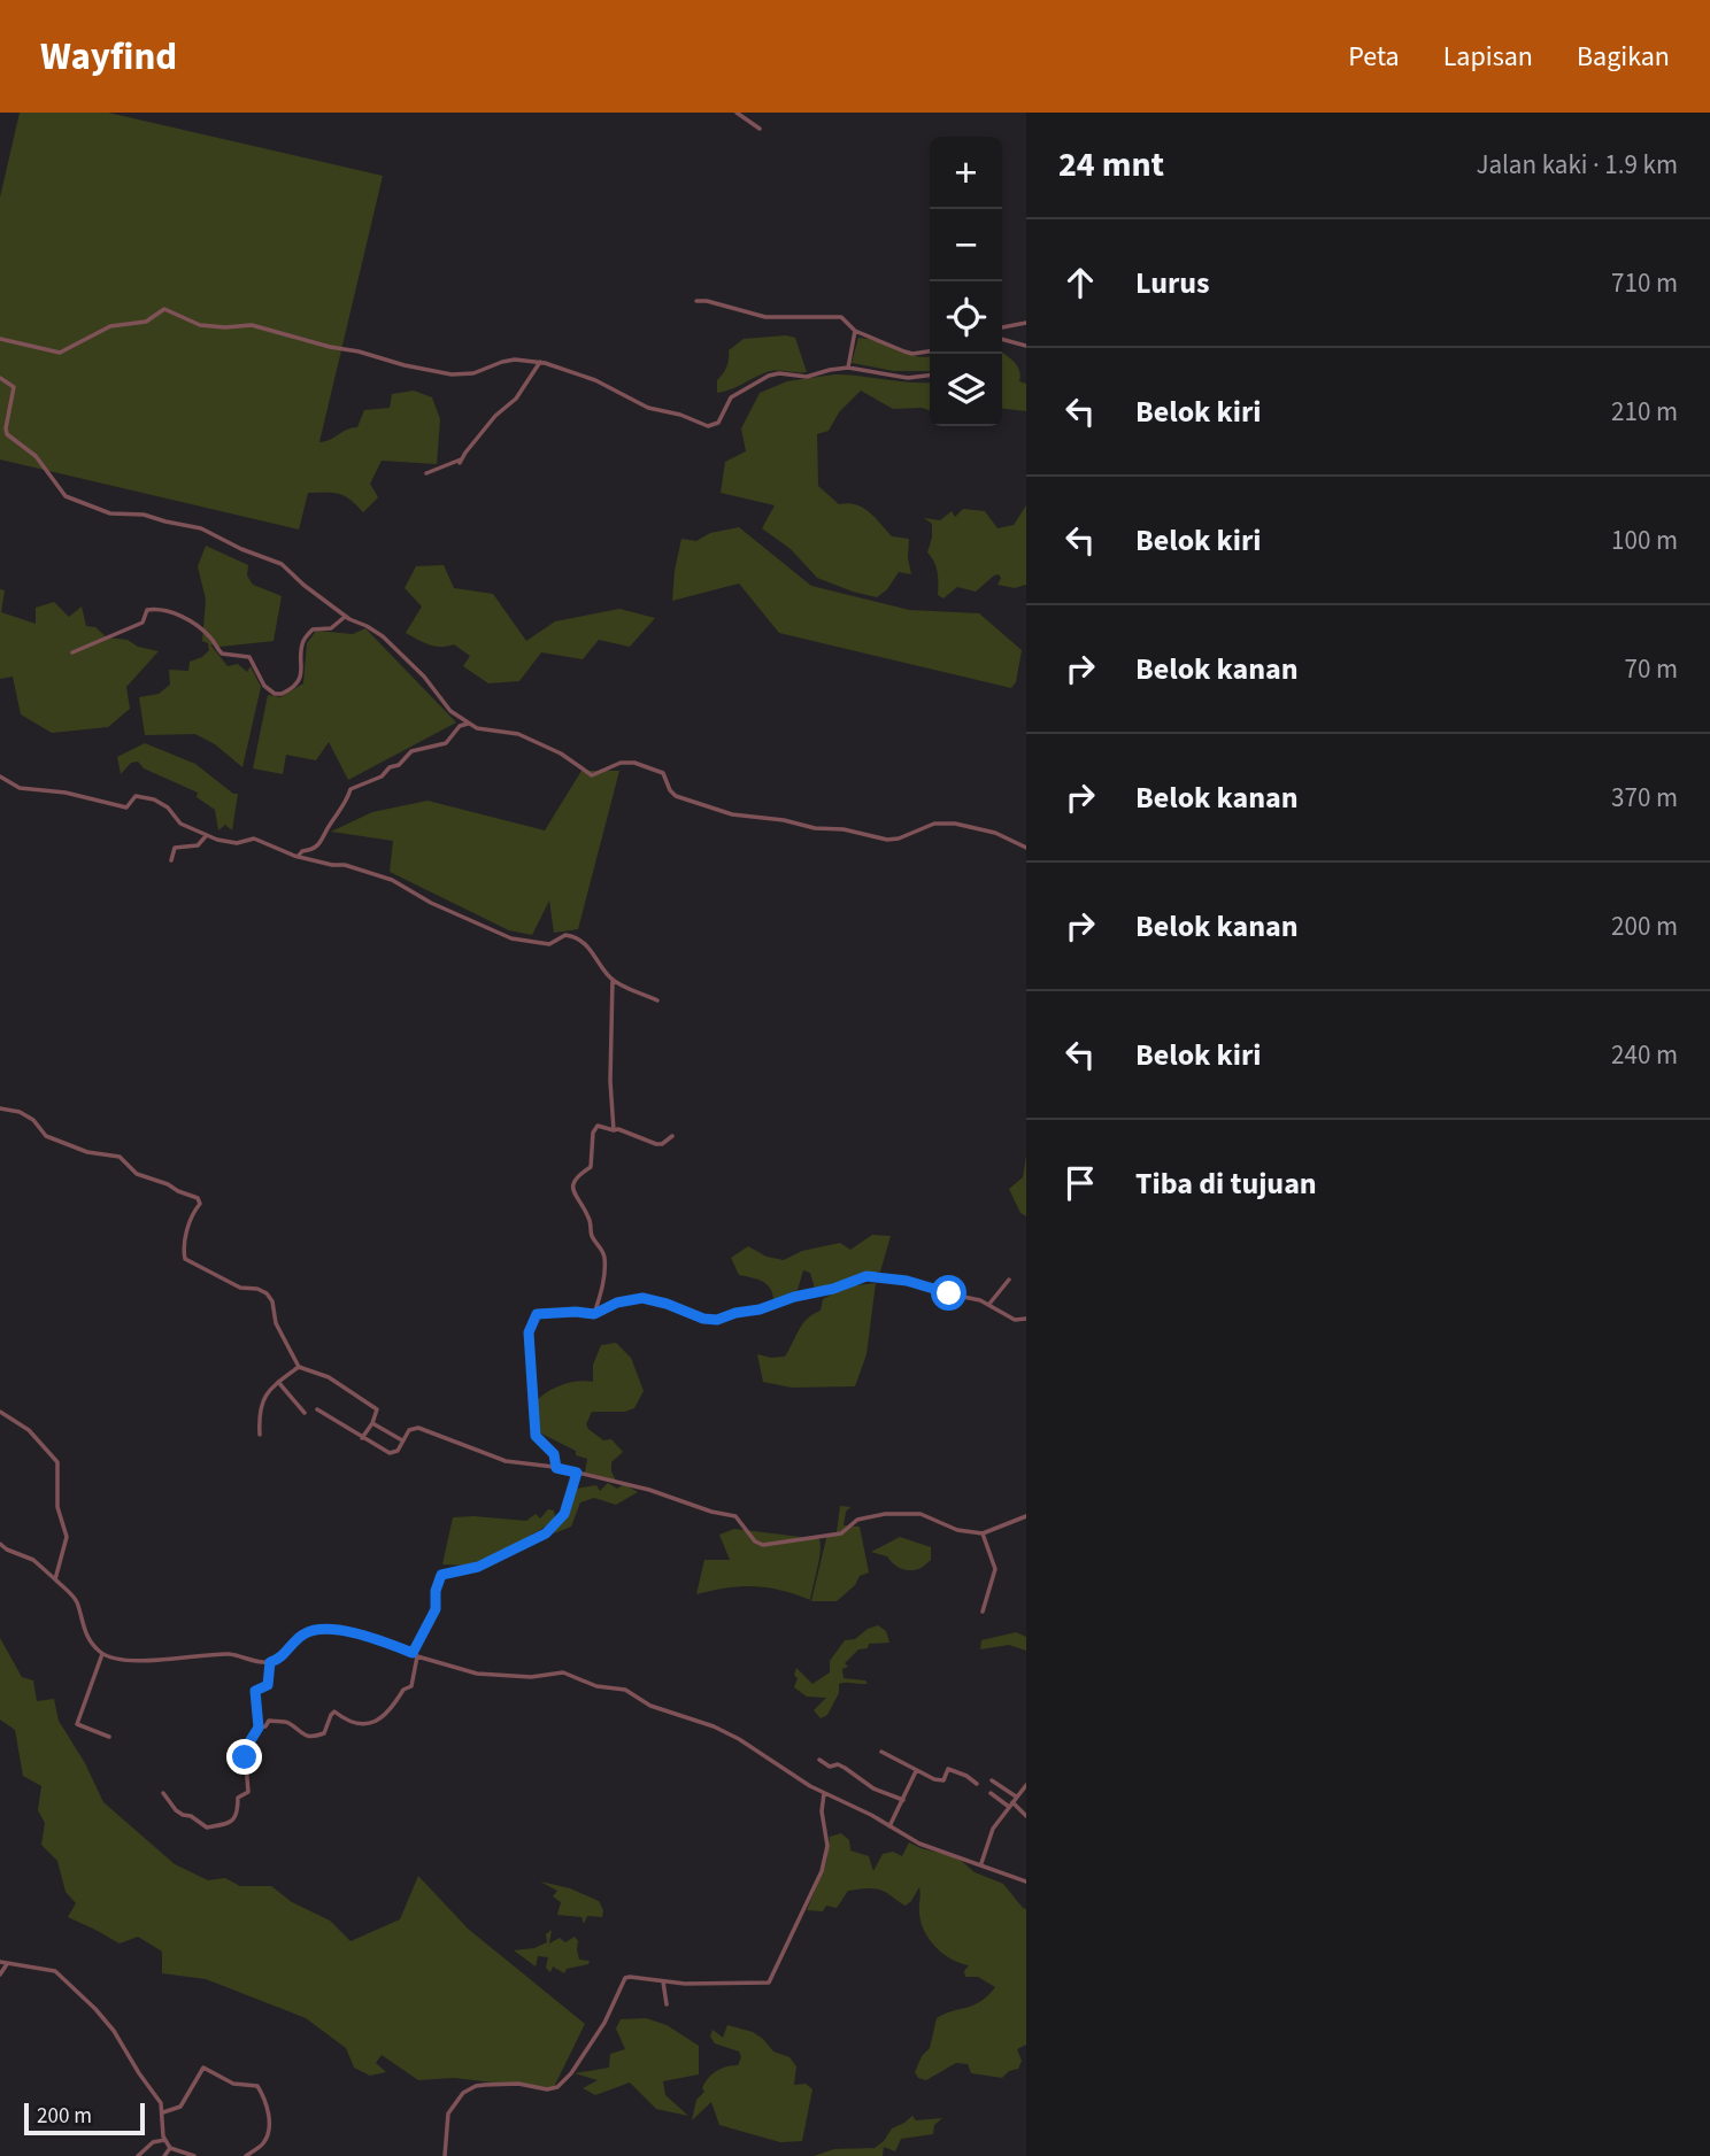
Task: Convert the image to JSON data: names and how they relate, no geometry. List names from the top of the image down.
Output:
{
  "scale_bar": "200 m",
  "page": {
    "header": "Wayfind",
    "nav": ["Peta", "Lapisan", "Bagikan"],
    "heading": ["24 mnt", "Jalan kaki · 1.9 km"],
    "map_buttons": ["+", "−"],
    "list": [
      ["Lurus", "710 m"],
      ["Belok kiri", "210 m"],
      ["Belok kiri", "100 m"],
      ["Belok kanan", "70 m"],
      ["Belok kanan", "370 m"],
      ["Belok kanan", "200 m"],
      ["Belok kiri", "240 m"],
      "Tiba di tujuan"
    ],
    "scale": "200 m"
  }
}
